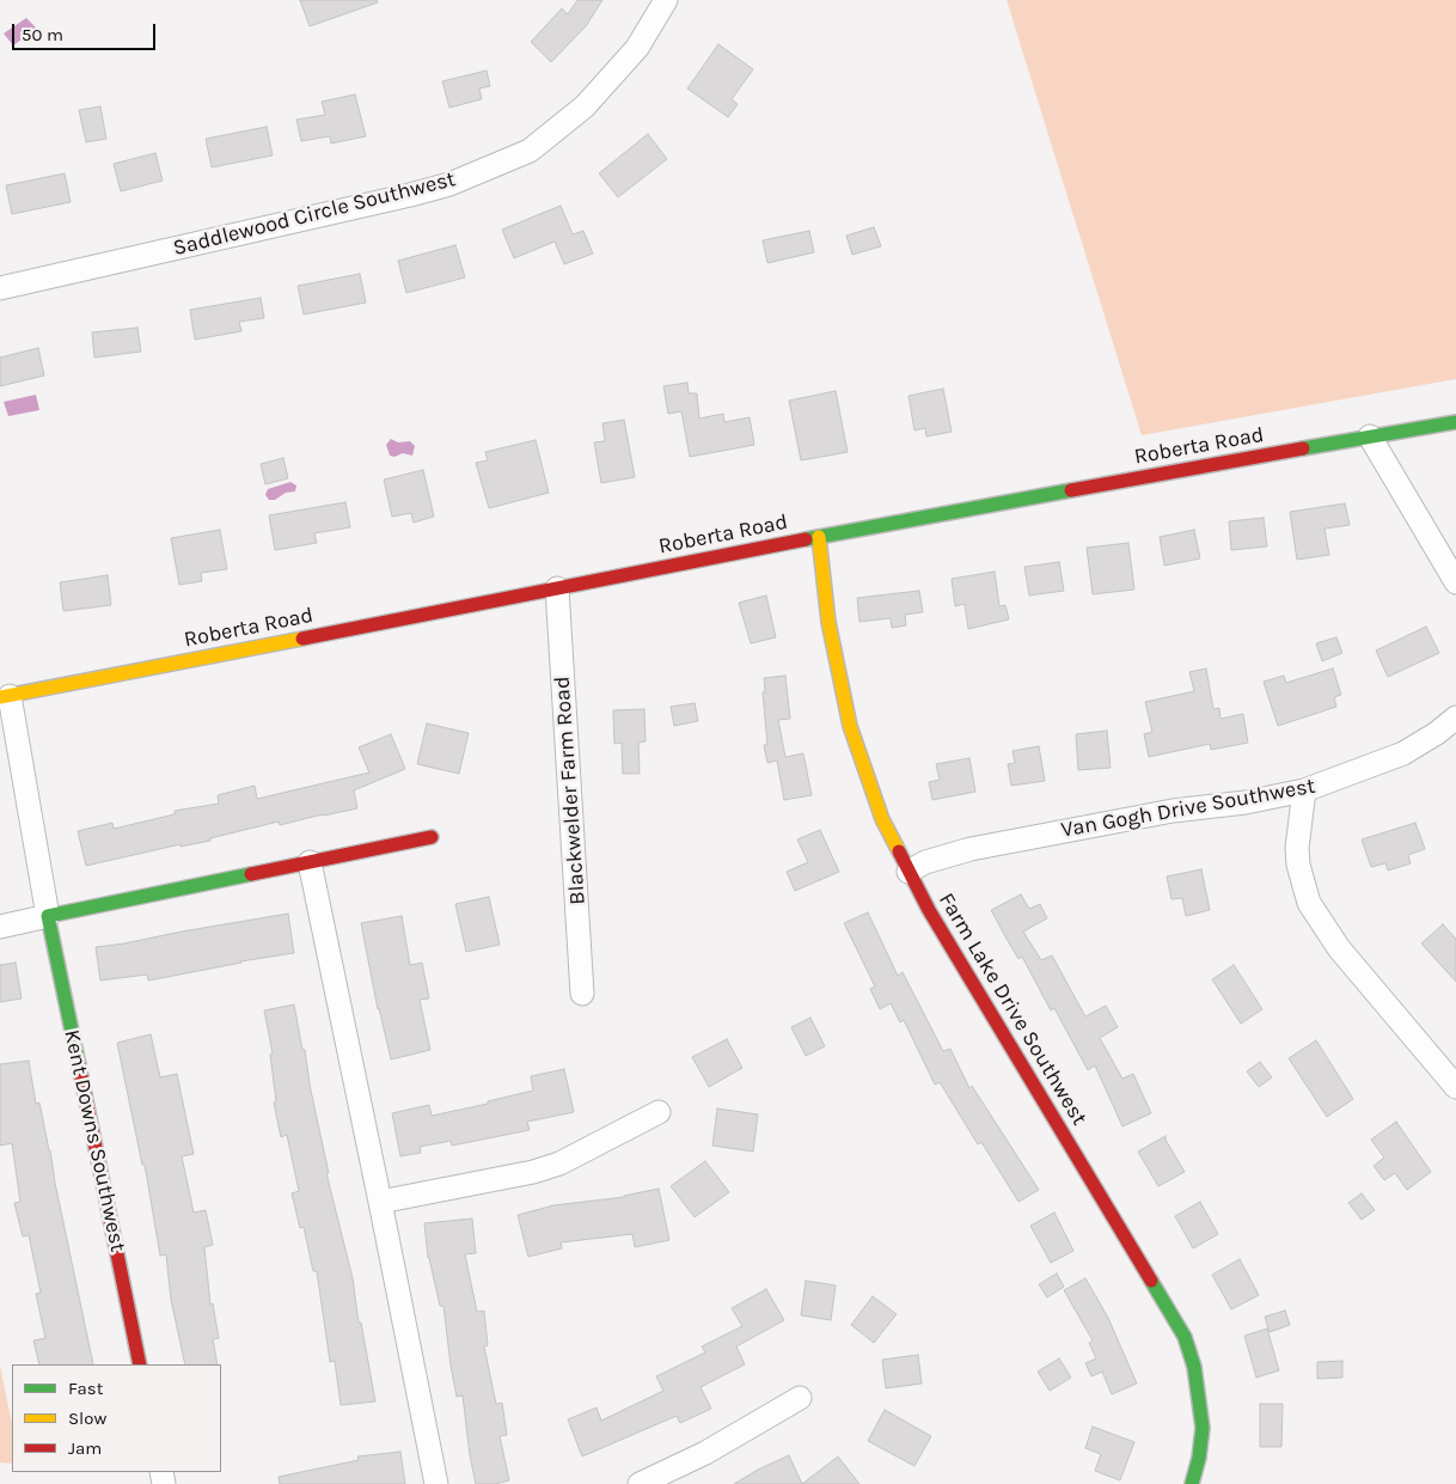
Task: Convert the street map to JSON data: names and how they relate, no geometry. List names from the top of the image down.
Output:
{
  "streets": {
    "street": [
      "Saddlewood Circle Southwest",
      "Roberta Road",
      "Blackwelder Farm Road",
      "Van Gogh Drive Southwest",
      "Farm Lake Drive Southwest",
      "Kent Downs Southwest"
    ]
  },
  "crossings": [
    ["Roberta Road", "Blackwelder Farm Road"],
    ["Roberta Road", "Farm Lake Drive Southwest"],
    ["Van Gogh Drive Southwest", "Farm Lake Drive Southwest"]
  ],
  "legend": ["Fast", "Slow", "Jam"],
  "scale_bar": "50 m"
}
